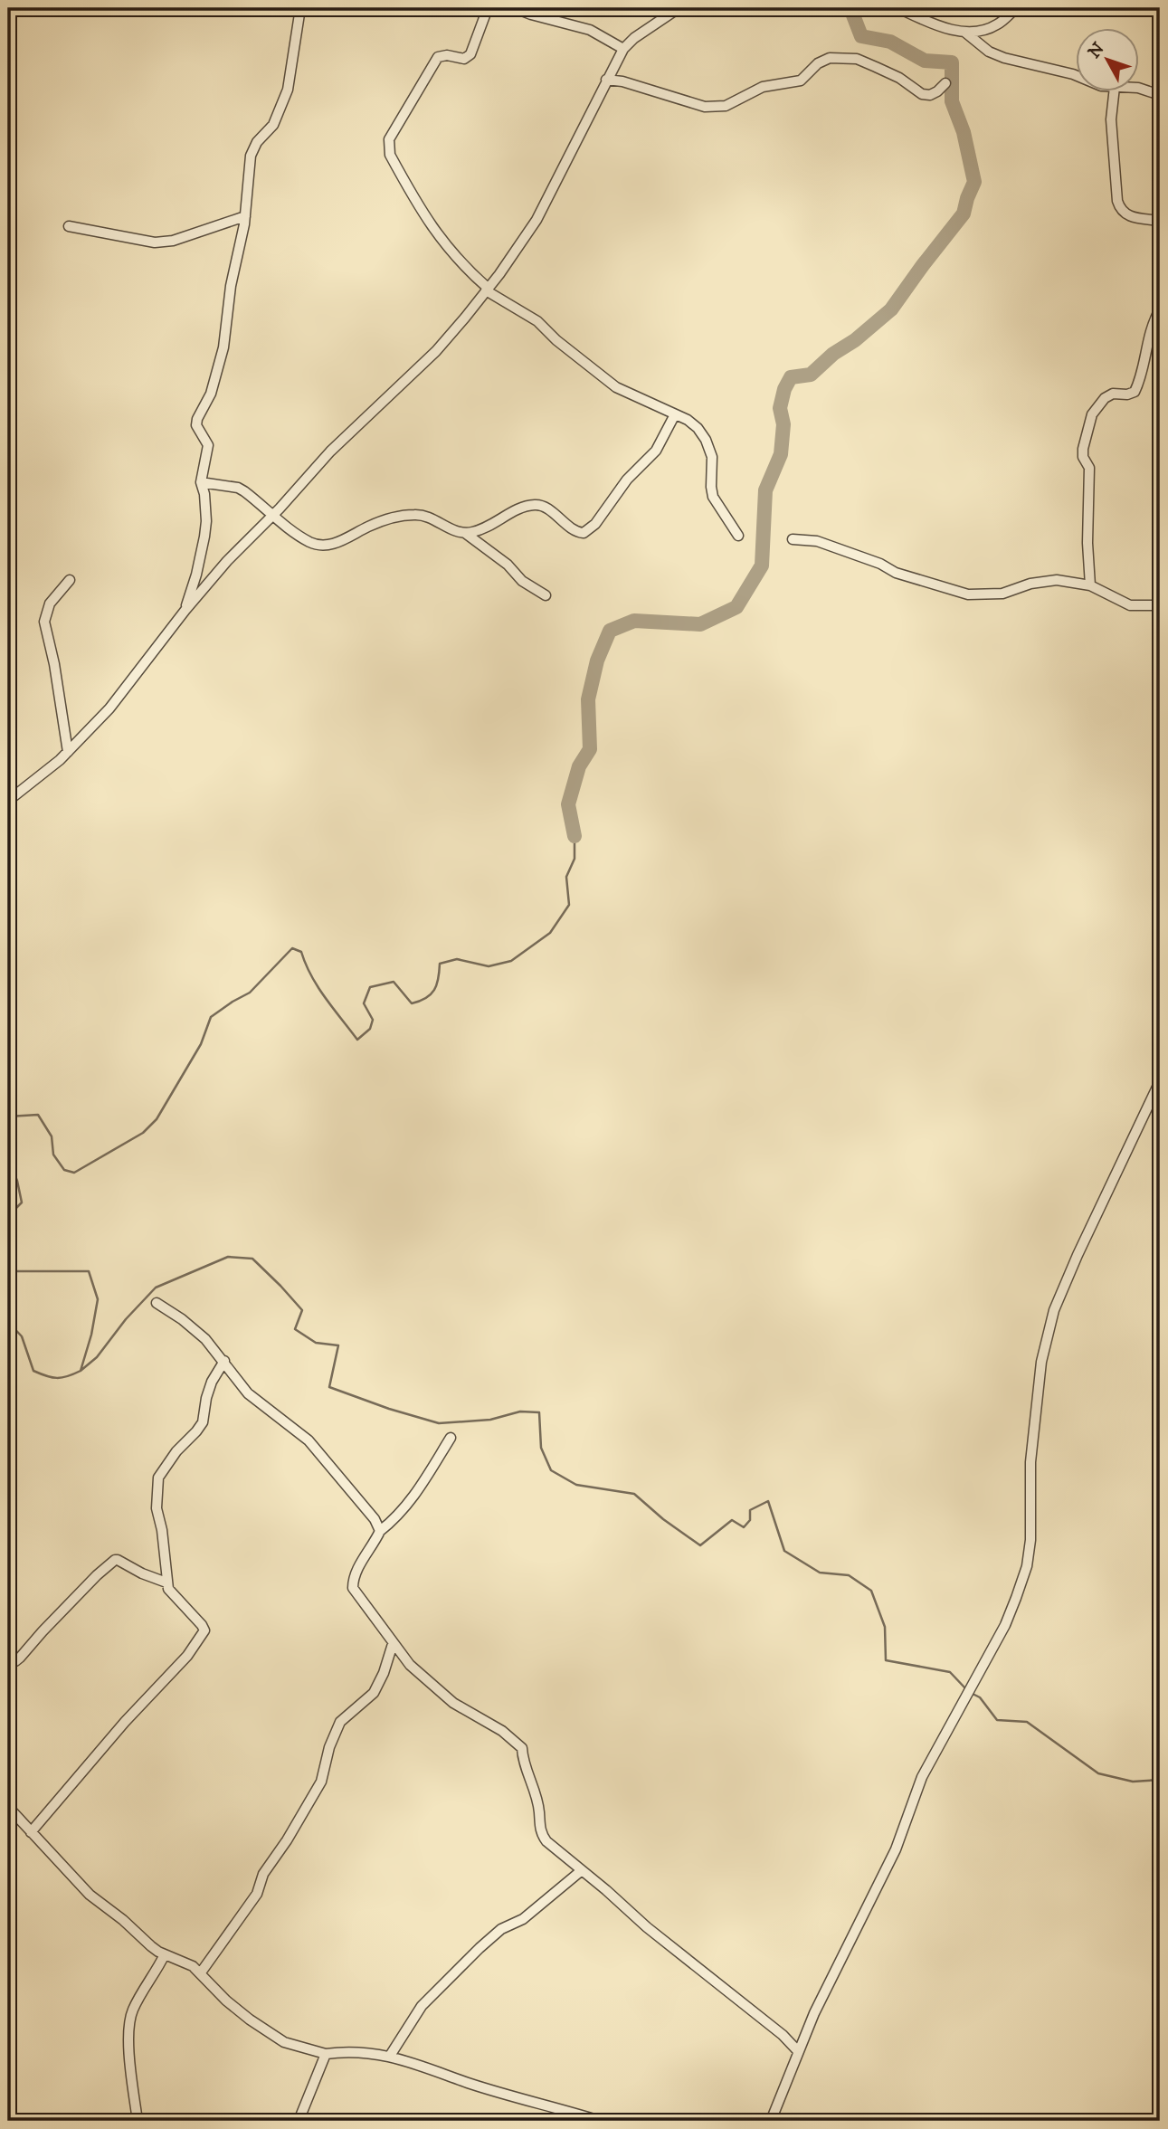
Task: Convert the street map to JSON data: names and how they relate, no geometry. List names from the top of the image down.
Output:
{
  "north": "top left"
}
